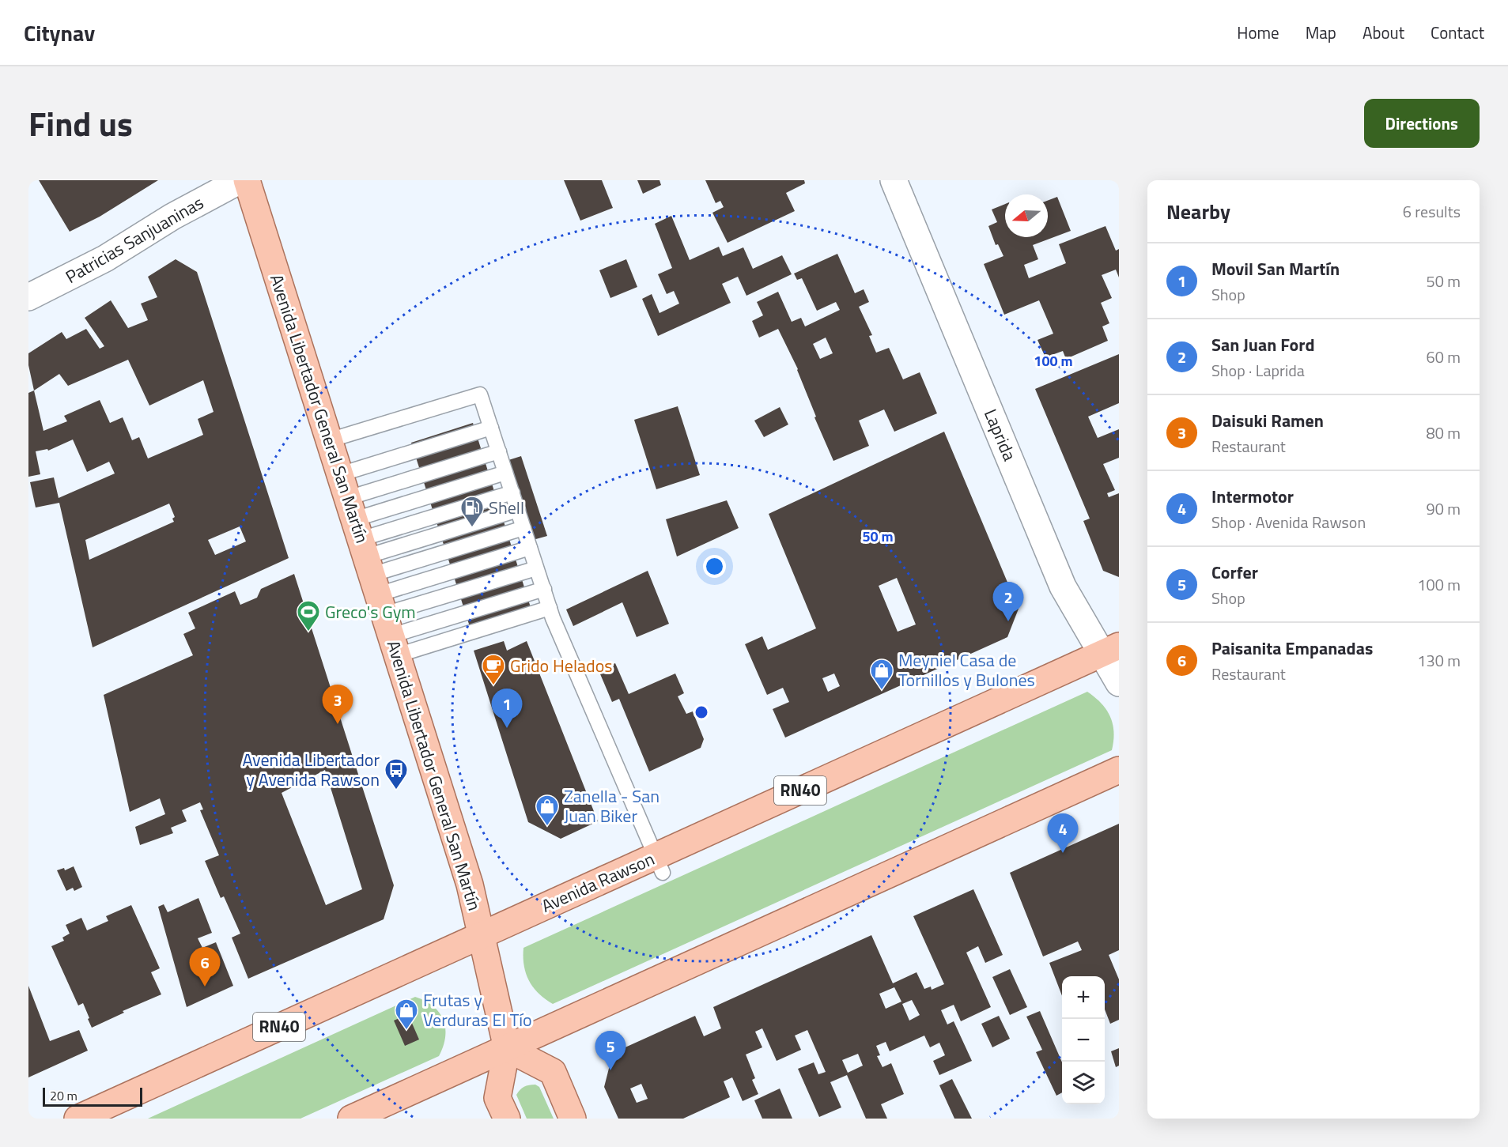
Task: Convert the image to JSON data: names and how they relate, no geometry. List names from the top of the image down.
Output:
{
  "streets": {
    "main road": ["Avenida Libertador General San Martín", "RN40", "Avenida Rawson"],
    "street": ["Patricias Sanjuaninas", "Laprida"]
  },
  "crossings": [
    ["Avenida Libertador General San Martín", "Avenida Rawson"],
    ["Laprida", "Avenida Rawson"]
  ],
  "places": {
    "fuel station": ["Shell"],
    "sports": ["Greco's Gym"],
    "cafe": ["Grido Helados"],
    "shop": ["Meyniel Casa de Tornillos y Bulones", "Zanella - San Juan Biker", "Frutas y Verduras El Tío"],
    "bus stop": ["Avenida Libertador y Avenida Rawson"]
  },
  "scale_bar": "20 m",
  "north": "left",
  "page": {
    "header": "Citynav",
    "nav": [
      "Home",
      "Map",
      "About",
      "Contact"
    ],
    "title": "Find us",
    "buttons": "Directions",
    "heading": ["Nearby", "6 results"],
    "list": [
      {
        "mark": "1",
        "name": "Movil San Martín",
        "note": "Shop",
        "value": "50 m"
      },
      {
        "mark": "2",
        "name": "San Juan Ford",
        "note": "Shop · Laprida",
        "value": "60 m"
      },
      {
        "mark": "3",
        "name": "Daisuki Ramen",
        "note": "Restaurant",
        "value": "80 m"
      },
      {
        "mark": "4",
        "name": "Intermotor",
        "note": "Shop · Avenida Rawson",
        "value": "90 m"
      },
      {
        "mark": "5",
        "name": "Corfer",
        "note": "Shop",
        "value": "100 m"
      },
      {
        "mark": "6",
        "name": "Paisanita Empanadas",
        "note": "Restaurant",
        "value": "130 m"
      }
    ],
    "pins": [
      "2",
      "3",
      "1",
      "4",
      "6",
      "5"
    ],
    "map_buttons": ["+", "−"],
    "scale": "20 m"
  },
  "rings": ["100 m", "50 m"]
}
